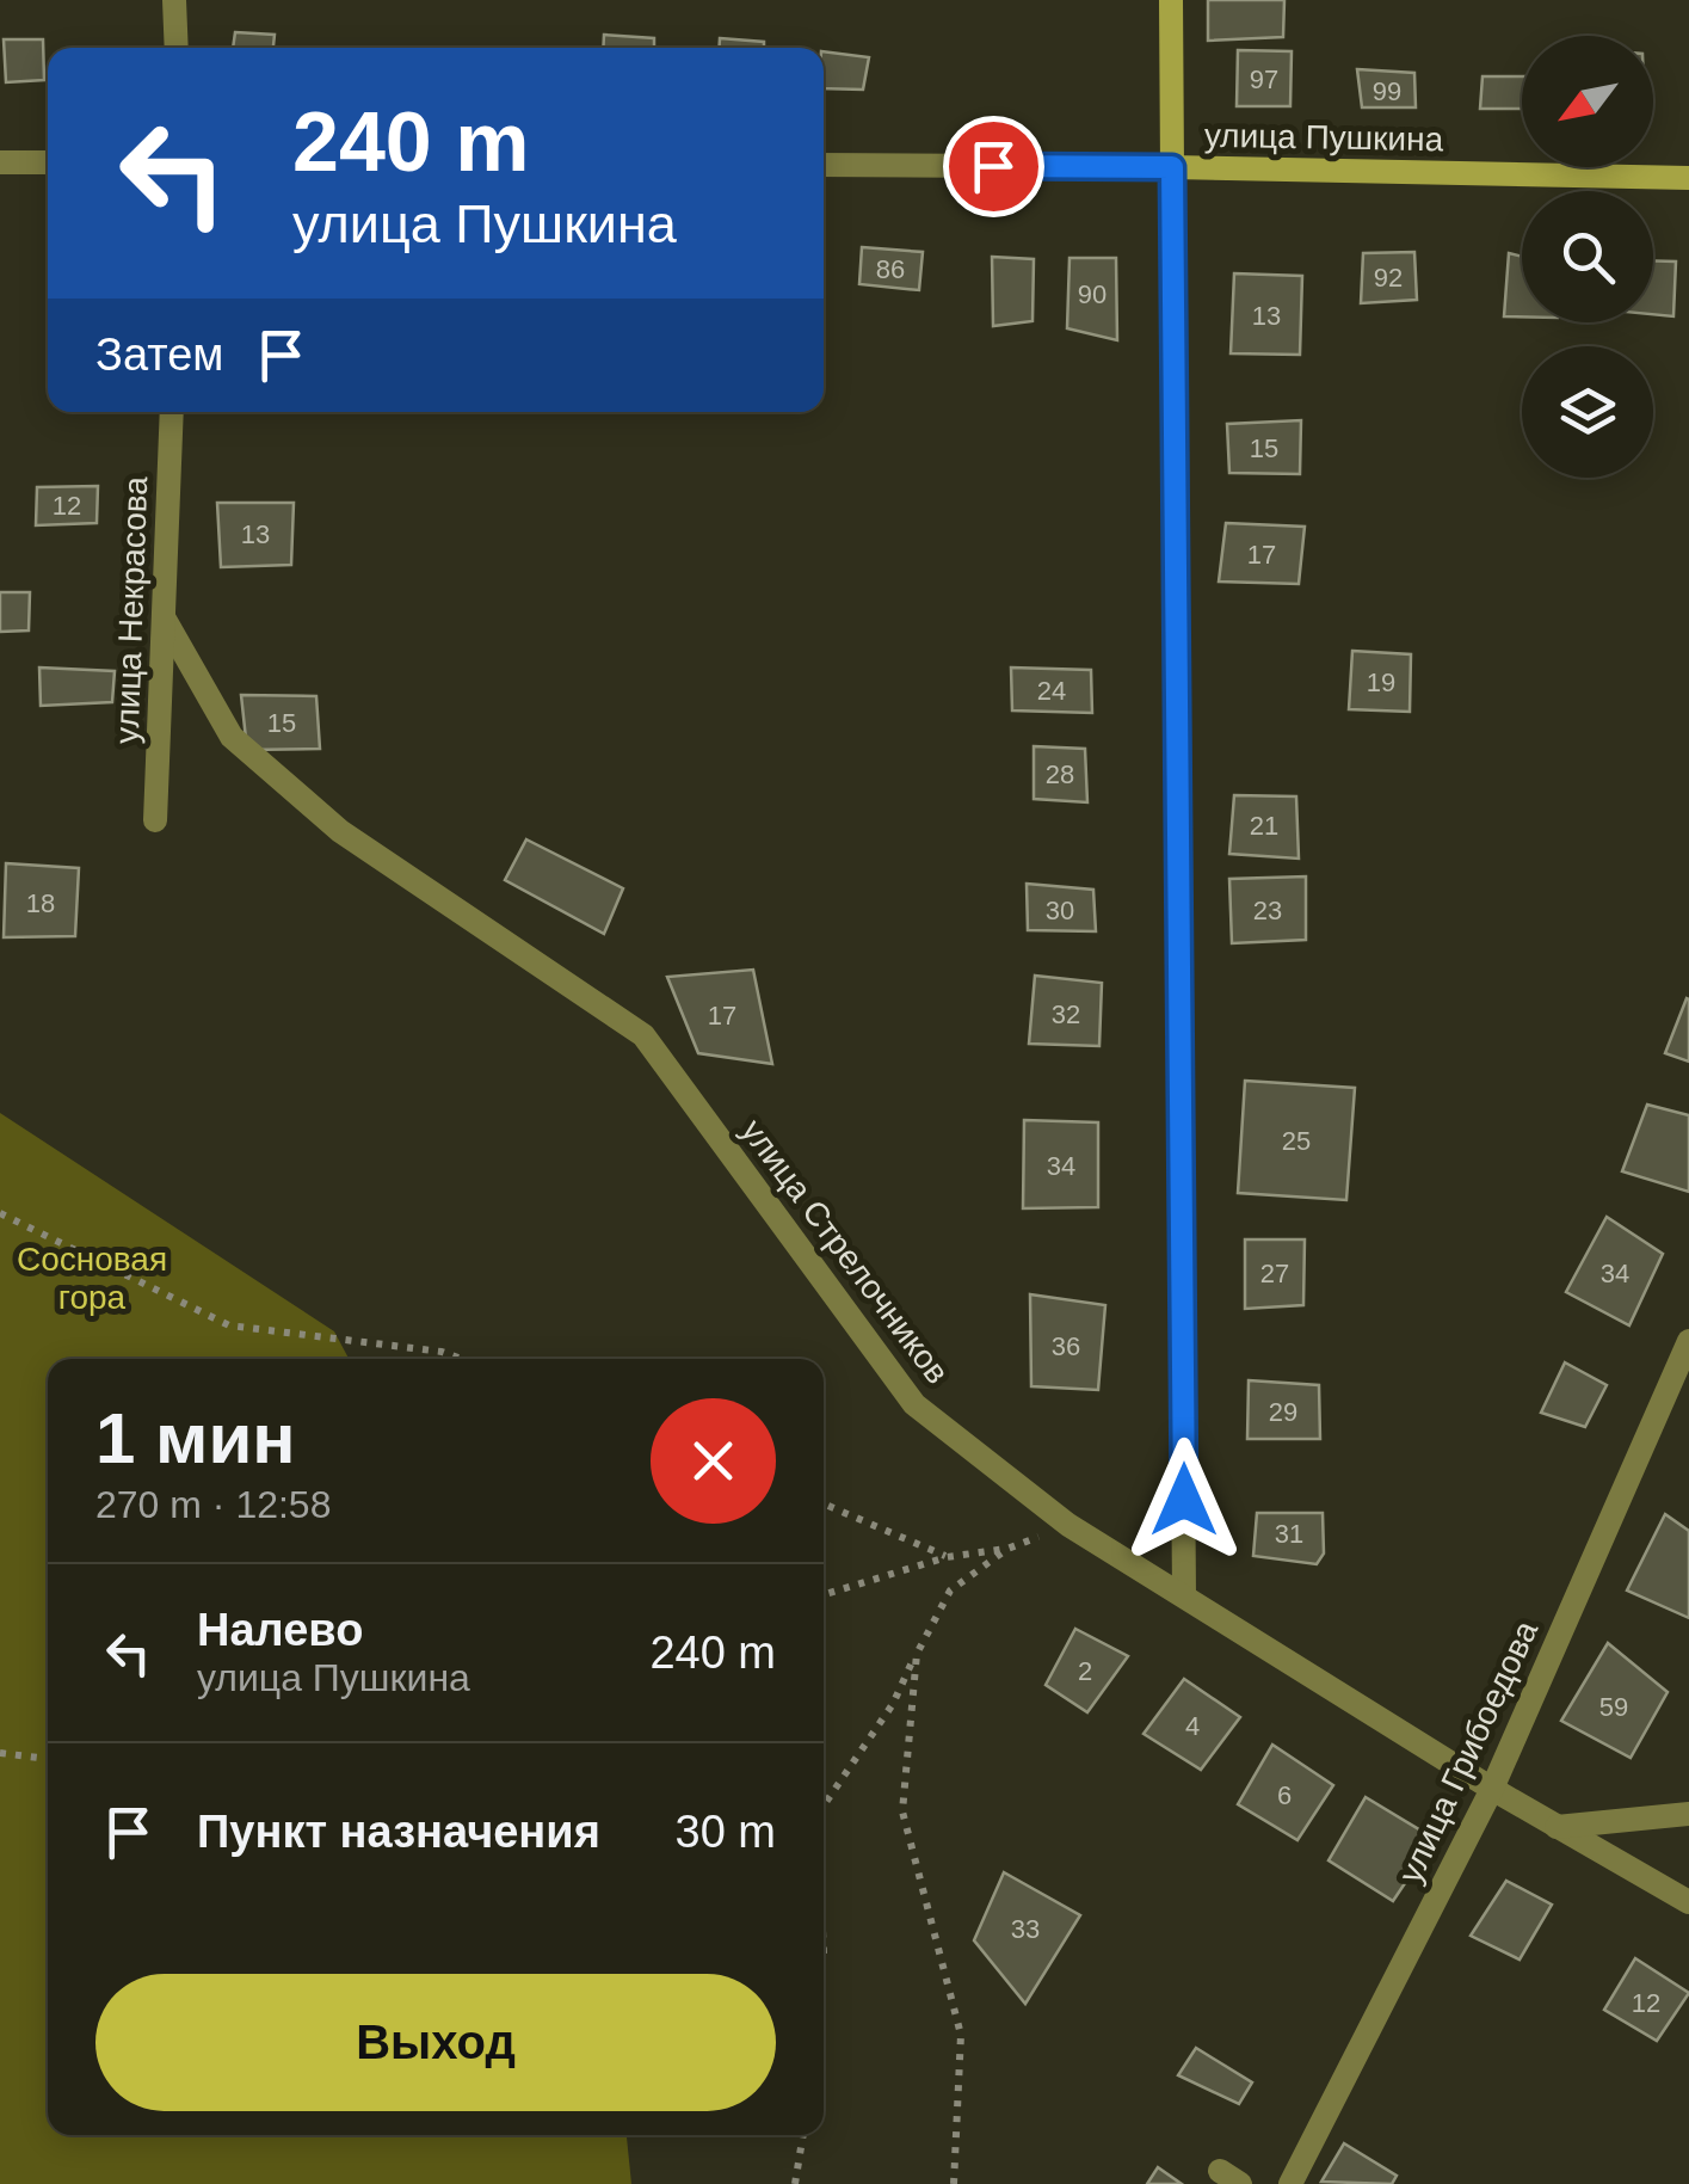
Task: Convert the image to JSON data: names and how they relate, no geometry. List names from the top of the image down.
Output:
{
  "streets": {
    "street": [
      "улица Пушкина",
      "улица Некрасова",
      "улица Стрелочников",
      "улица Грибоедова"
    ]
  },
  "crossings": [
    ["улица Некрасова", "улица Стрелочников"],
    ["улица Стрелочников", "улица Грибоедова"]
  ],
  "parks": ["Сосновая гора"],
  "house_numbers": [
    "97",
    "99",
    "86",
    "92",
    "90",
    "13",
    "15",
    "12",
    "13",
    "17",
    "19",
    "24",
    "15",
    "28",
    "21",
    "18",
    "30",
    "23",
    "32",
    "17",
    "25",
    "34",
    "27",
    "34",
    "36",
    "29",
    "31",
    "2",
    "59",
    "4",
    "6",
    "33",
    "12"
  ],
  "north": "bottom left",
  "page": {
    "turn": ["240 m", "улица Пушкина"],
    "then": "Затем",
    "heading": ["1 мин", "270 m · 12:58"],
    "list": [
      {
        "name": "Налево",
        "note": "улица Пушкина",
        "value": "240 m"
      },
      {
        "name": "Пункт назначения",
        "value": "30 m"
      }
    ],
    "buttons": "Выход"
  }
}
